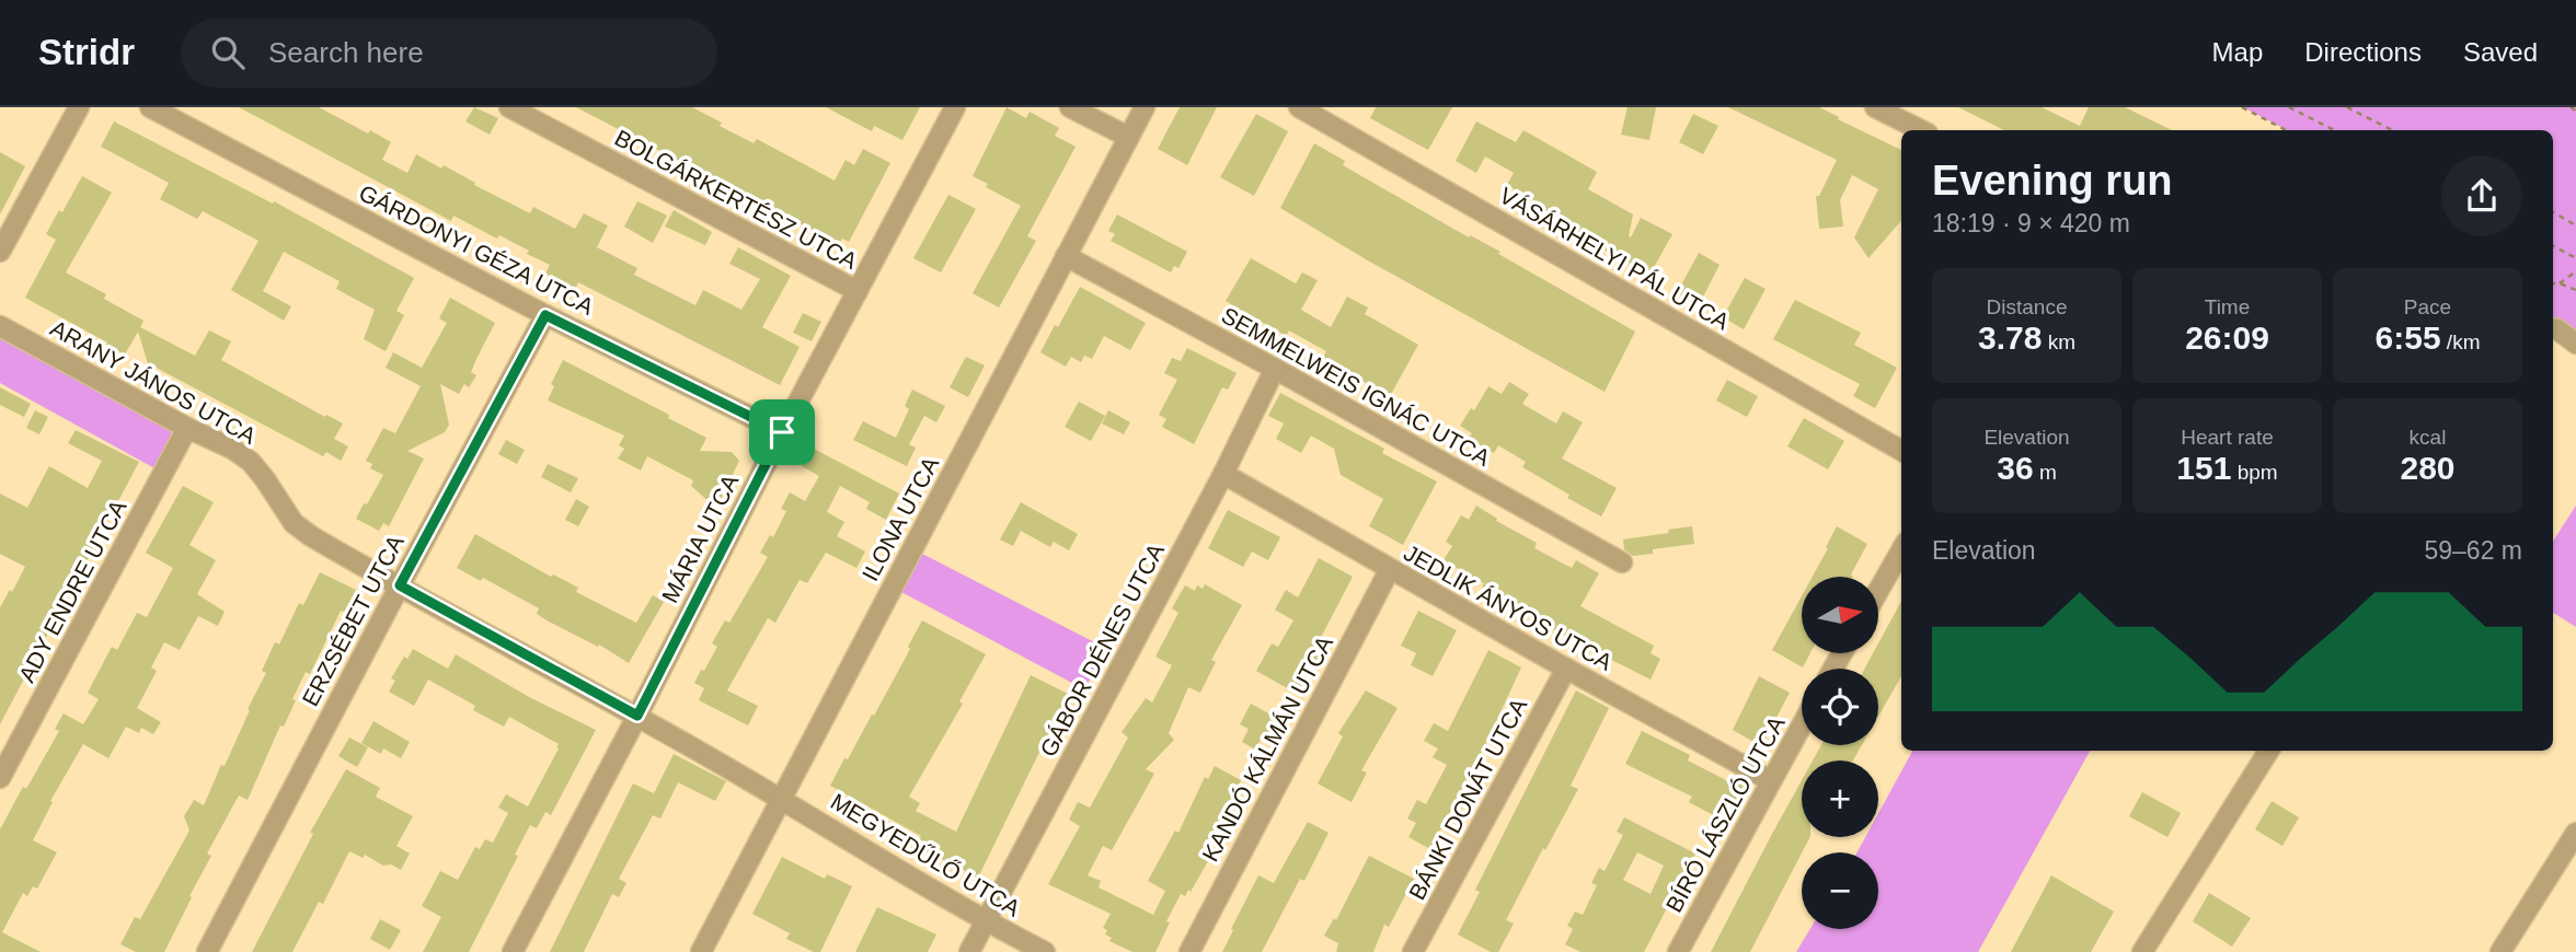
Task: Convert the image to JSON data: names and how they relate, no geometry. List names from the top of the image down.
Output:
{
  "streets": {
    "street": [
      "BOLGÁRKERTÉSZ UTCA",
      "GÁRDONYI GÉZA UTCA",
      "VÁSÁRHELYI PÁL UTCA",
      "ARANY JÁNOS UTCA",
      "SEMMELWEIS IGNÁC UTCA",
      "ILONA UTCA",
      "MÁRIA UTCA",
      "ADY ENDRE UTCA",
      "JEDLIK ÁNYOS UTCA",
      "ERZSÉBET UTCA",
      "GÁBOR DÉNES UTCA",
      "KANDÓ KÁLMÁN UTCA",
      "BÁNKI DONÁT UTCA",
      "BÍRÓ LÁSZLÓ UTCA",
      "MEGYEDŰLŐ UTCA"
    ]
  },
  "crossings": [
    ["BOLGÁRKERTÉSZ UTCA", "MÁRIA UTCA"],
    ["GÁRDONYI GÉZA UTCA", "MÁRIA UTCA"],
    ["GÁRDONYI GÉZA UTCA", "ERZSÉBET UTCA"],
    ["ARANY JÁNOS UTCA", "ILONA UTCA"],
    ["ARANY JÁNOS UTCA", "MÁRIA UTCA"],
    ["ARANY JÁNOS UTCA", "ADY ENDRE UTCA"],
    ["ARANY JÁNOS UTCA", "ERZSÉBET UTCA"],
    ["ARANY JÁNOS UTCA", "MEGYEDŰLŐ UTCA"],
    ["SEMMELWEIS IGNÁC UTCA", "ILONA UTCA"],
    ["SEMMELWEIS IGNÁC UTCA", "GÁBOR DÉNES UTCA"],
    ["ILONA UTCA", "MEGYEDŰLŐ UTCA"],
    ["JEDLIK ÁNYOS UTCA", "GÁBOR DÉNES UTCA"],
    ["JEDLIK ÁNYOS UTCA", "KANDÓ KÁLMÁN UTCA"],
    ["JEDLIK ÁNYOS UTCA", "BÁNKI DONÁT UTCA"],
    ["JEDLIK ÁNYOS UTCA", "BÍRÓ LÁSZLÓ UTCA"],
    ["GÁBOR DÉNES UTCA", "MEGYEDŰLŐ UTCA"]
  ],
  "north": "right",
  "page": {
    "header": "Stridr",
    "search": "Search here",
    "nav": ["Map", "Directions", "Saved"],
    "heading": ["Evening run", "18:19 · 9 × 420 m"],
    "stats": [
      ["Distance", "3.78 km"],
      ["Time", "26:09"],
      ["Pace", "6:55 /km"],
      ["Elevation", "36 m"],
      ["Heart rate", "151 bpm"],
      ["kcal", "280"]
    ],
    "chart": ["Elevation", "59–62 m"],
    "map_buttons": ["+", "−"]
  }
}
